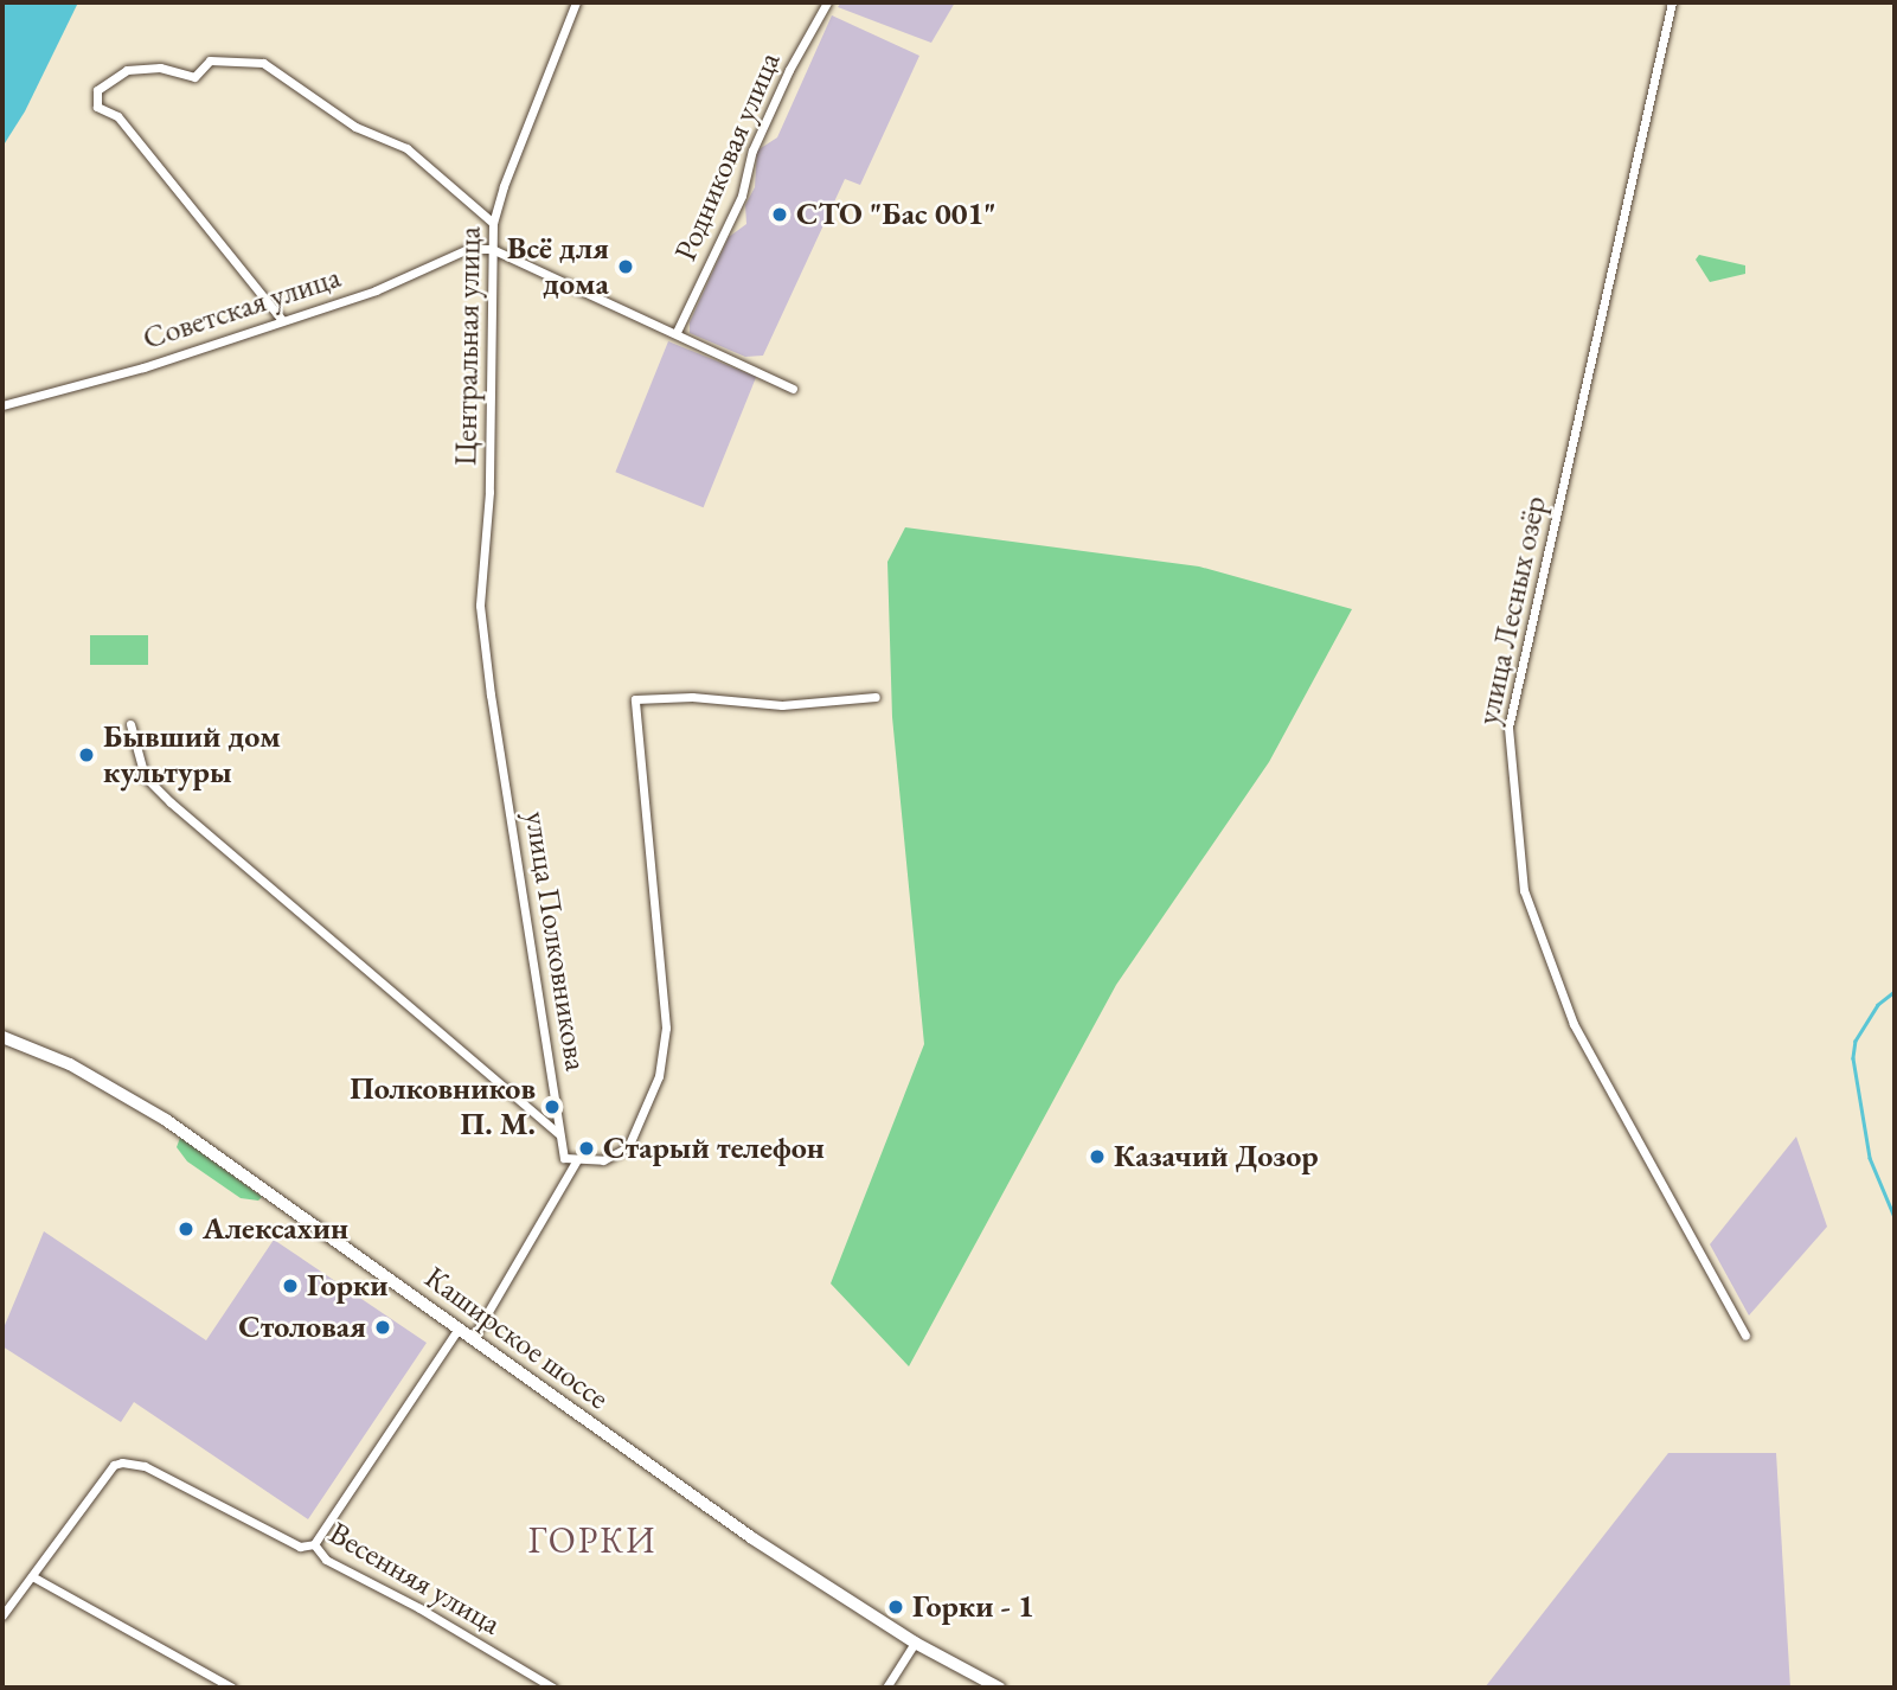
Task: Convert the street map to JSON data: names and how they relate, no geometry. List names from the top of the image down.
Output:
{
  "streets": {
    "main road": ["Каширское шоссе"],
    "street": [
      "Родниковая улица",
      "Советская улица",
      "Центральная улица",
      "улица Лесных озёр",
      "улица Полковникова",
      "Весенняя улица"
    ]
  },
  "crossings": [
    ["Советская улица", "Центральная улица"],
    ["Центральная улица", "улица Полковникова"]
  ],
  "districts": ["ГОРКИ"],
  "places": [
    "СТО \"Бас 001\"",
    "Всё для дома",
    "Бывший дом культуры",
    "Полковников П. М.",
    "Старый телефон",
    "Казачий Дозор",
    "Алексахин",
    "Горки",
    "Столовая",
    "Горки - 1"
  ]
}
